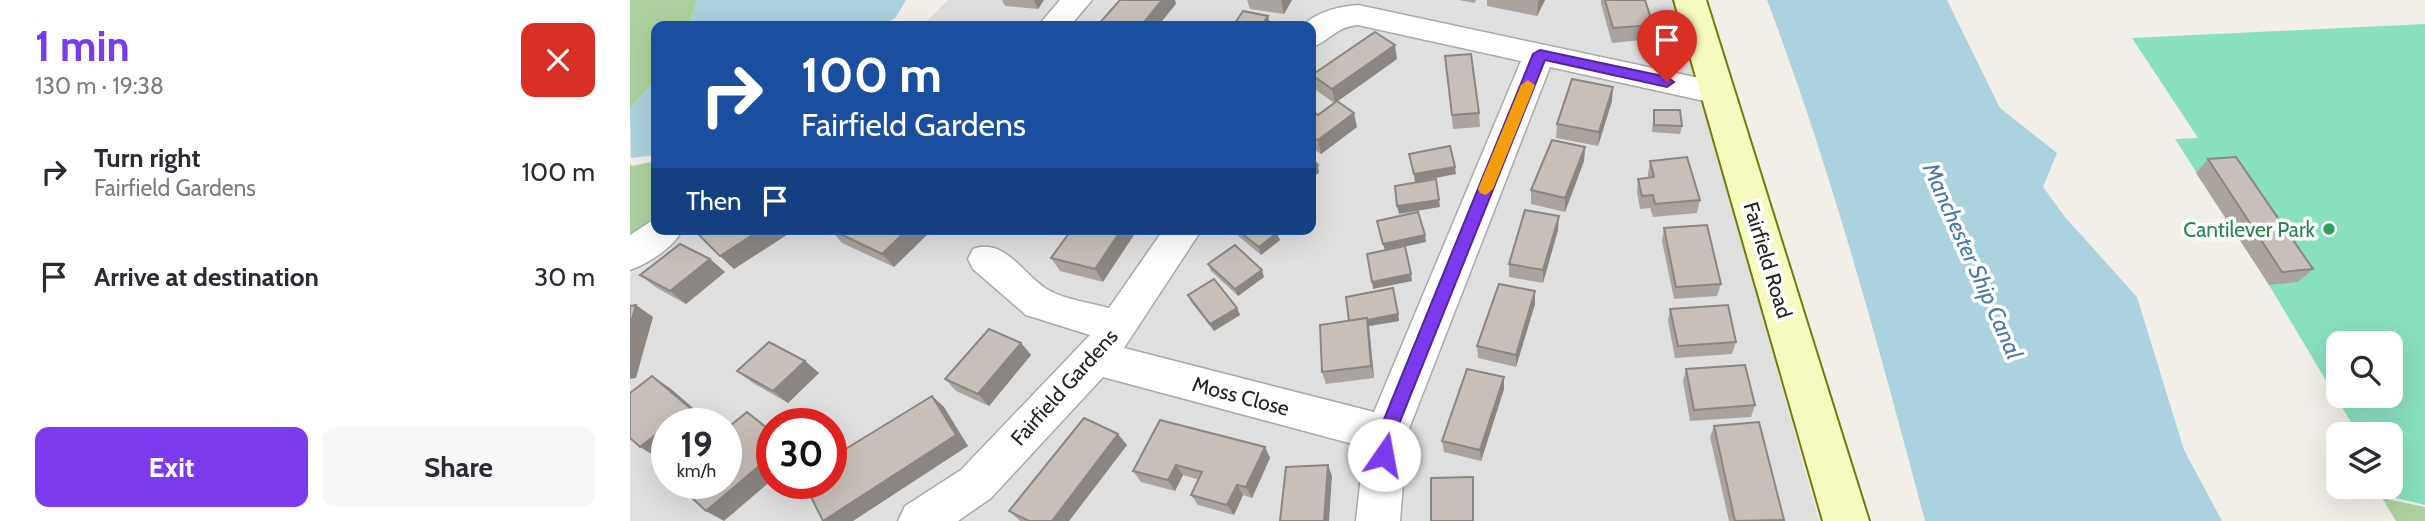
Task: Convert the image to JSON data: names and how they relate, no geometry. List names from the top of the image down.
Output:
{
  "streets": {
    "main road": ["Fairfield Road"],
    "street": ["Fairfield Gardens", "Moss Close"]
  },
  "crossings": [
    ["Fairfield Gardens", "Moss Close"]
  ],
  "water": ["Manchester Ship Canal"],
  "places": ["Cantilever Park"],
  "page": {
    "heading": ["1 min", "130 m · 19:38"],
    "turn": ["100 m", "Fairfield Gardens"],
    "list": [
      {
        "name": "Turn right",
        "note": "Fairfield Gardens",
        "value": "100 m"
      },
      {
        "name": "Arrive at destination",
        "value": "30 m"
      }
    ],
    "then": "Then",
    "speed": "19 km/h",
    "limit": "30",
    "buttons": ["Exit", "Share"]
  }
}
